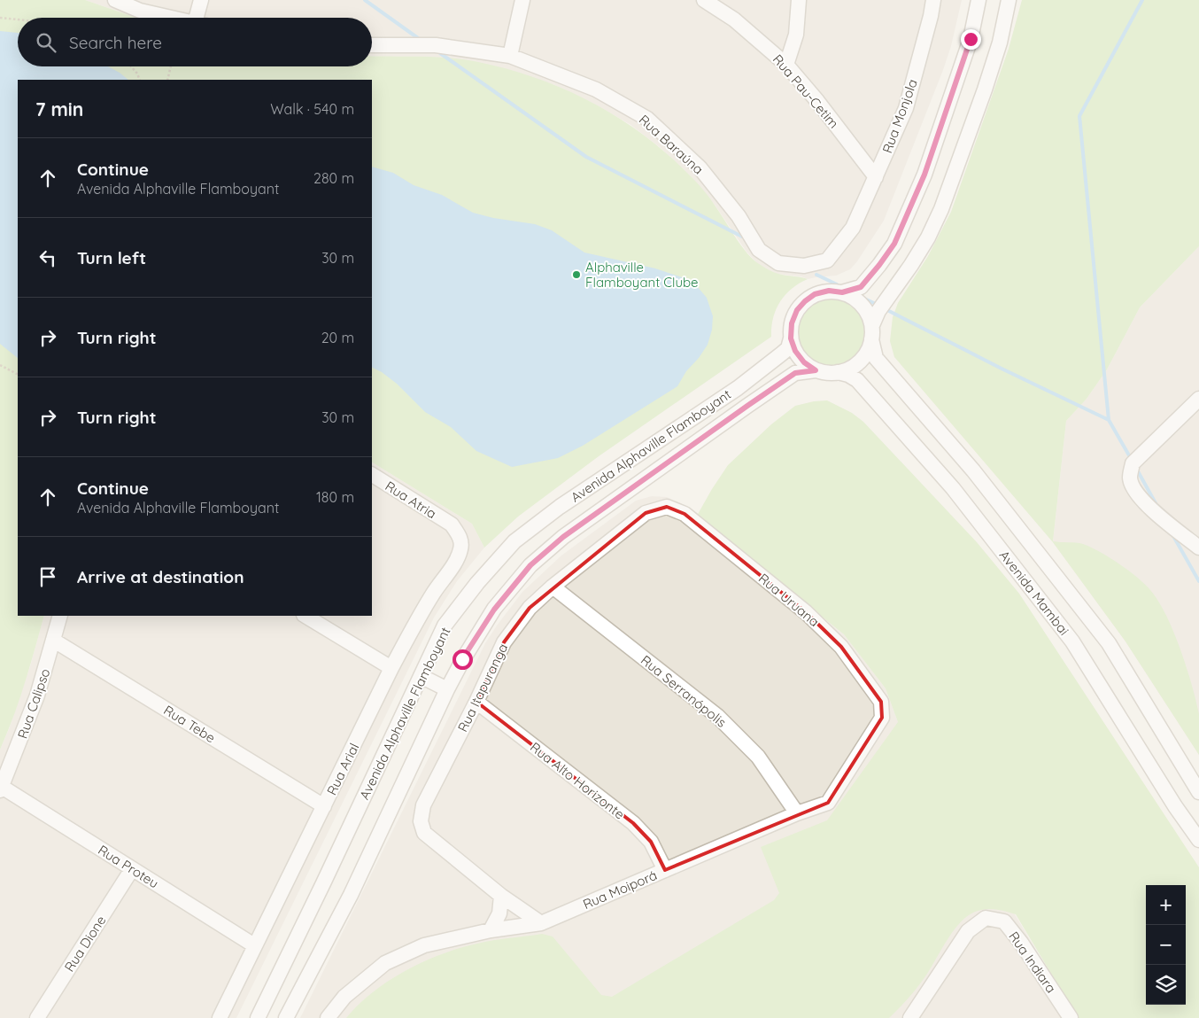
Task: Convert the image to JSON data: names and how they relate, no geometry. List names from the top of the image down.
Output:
{
  "streets": {
    "street": [
      "Rua Pau-Cetim",
      "Rua Monjola",
      "Rua Baraúna",
      "Avenida Alphaville Flamboyant",
      "Rua Atria",
      "Avenida Mambai",
      "Rua Uruana",
      "Rua Itapuranga",
      "Rua Serranópolis",
      "Rua Calipso",
      "Rua Tebe",
      "Rua Arial",
      "Rua Alto Horizonte",
      "Rua Proteu",
      "Rua Moiporá",
      "Rua Dione",
      "Rua Indiara"
    ]
  },
  "crossings": [
    ["Rua Pau-Cetim", "Rua Monjola"],
    ["Rua Monjola", "Rua Baraúna"],
    ["Avenida Alphaville Flamboyant", "Avenida Mambai"],
    ["Rua Atria", "Rua Arial"],
    ["Rua Uruana", "Rua Itapuranga"],
    ["Rua Uruana", "Rua Moiporá"],
    ["Rua Itapuranga", "Rua Serranópolis"],
    ["Rua Itapuranga", "Rua Alto Horizonte"],
    ["Rua Serranópolis", "Rua Moiporá"],
    ["Rua Calipso", "Rua Tebe"],
    ["Rua Calipso", "Rua Proteu"],
    ["Rua Tebe", "Rua Arial"],
    ["Rua Arial", "Rua Proteu"],
    ["Rua Alto Horizonte", "Rua Moiporá"],
    ["Rua Proteu", "Rua Dione"]
  ],
  "places": ["Alphaville Flamboyant Clube"],
  "page": {
    "search": "Search here",
    "heading": ["7 min", "Walk · 540 m"],
    "list": [
      ["Continue", "Avenida Alphaville Flamboyant", "280 m"],
      ["Turn left", "30 m"],
      ["Turn right", "20 m"],
      ["Turn right", "30 m"],
      ["Continue", "Avenida Alphaville Flamboyant", "180 m"],
      "Arrive at destination"
    ],
    "map_buttons": ["+", "−"]
  }
}
